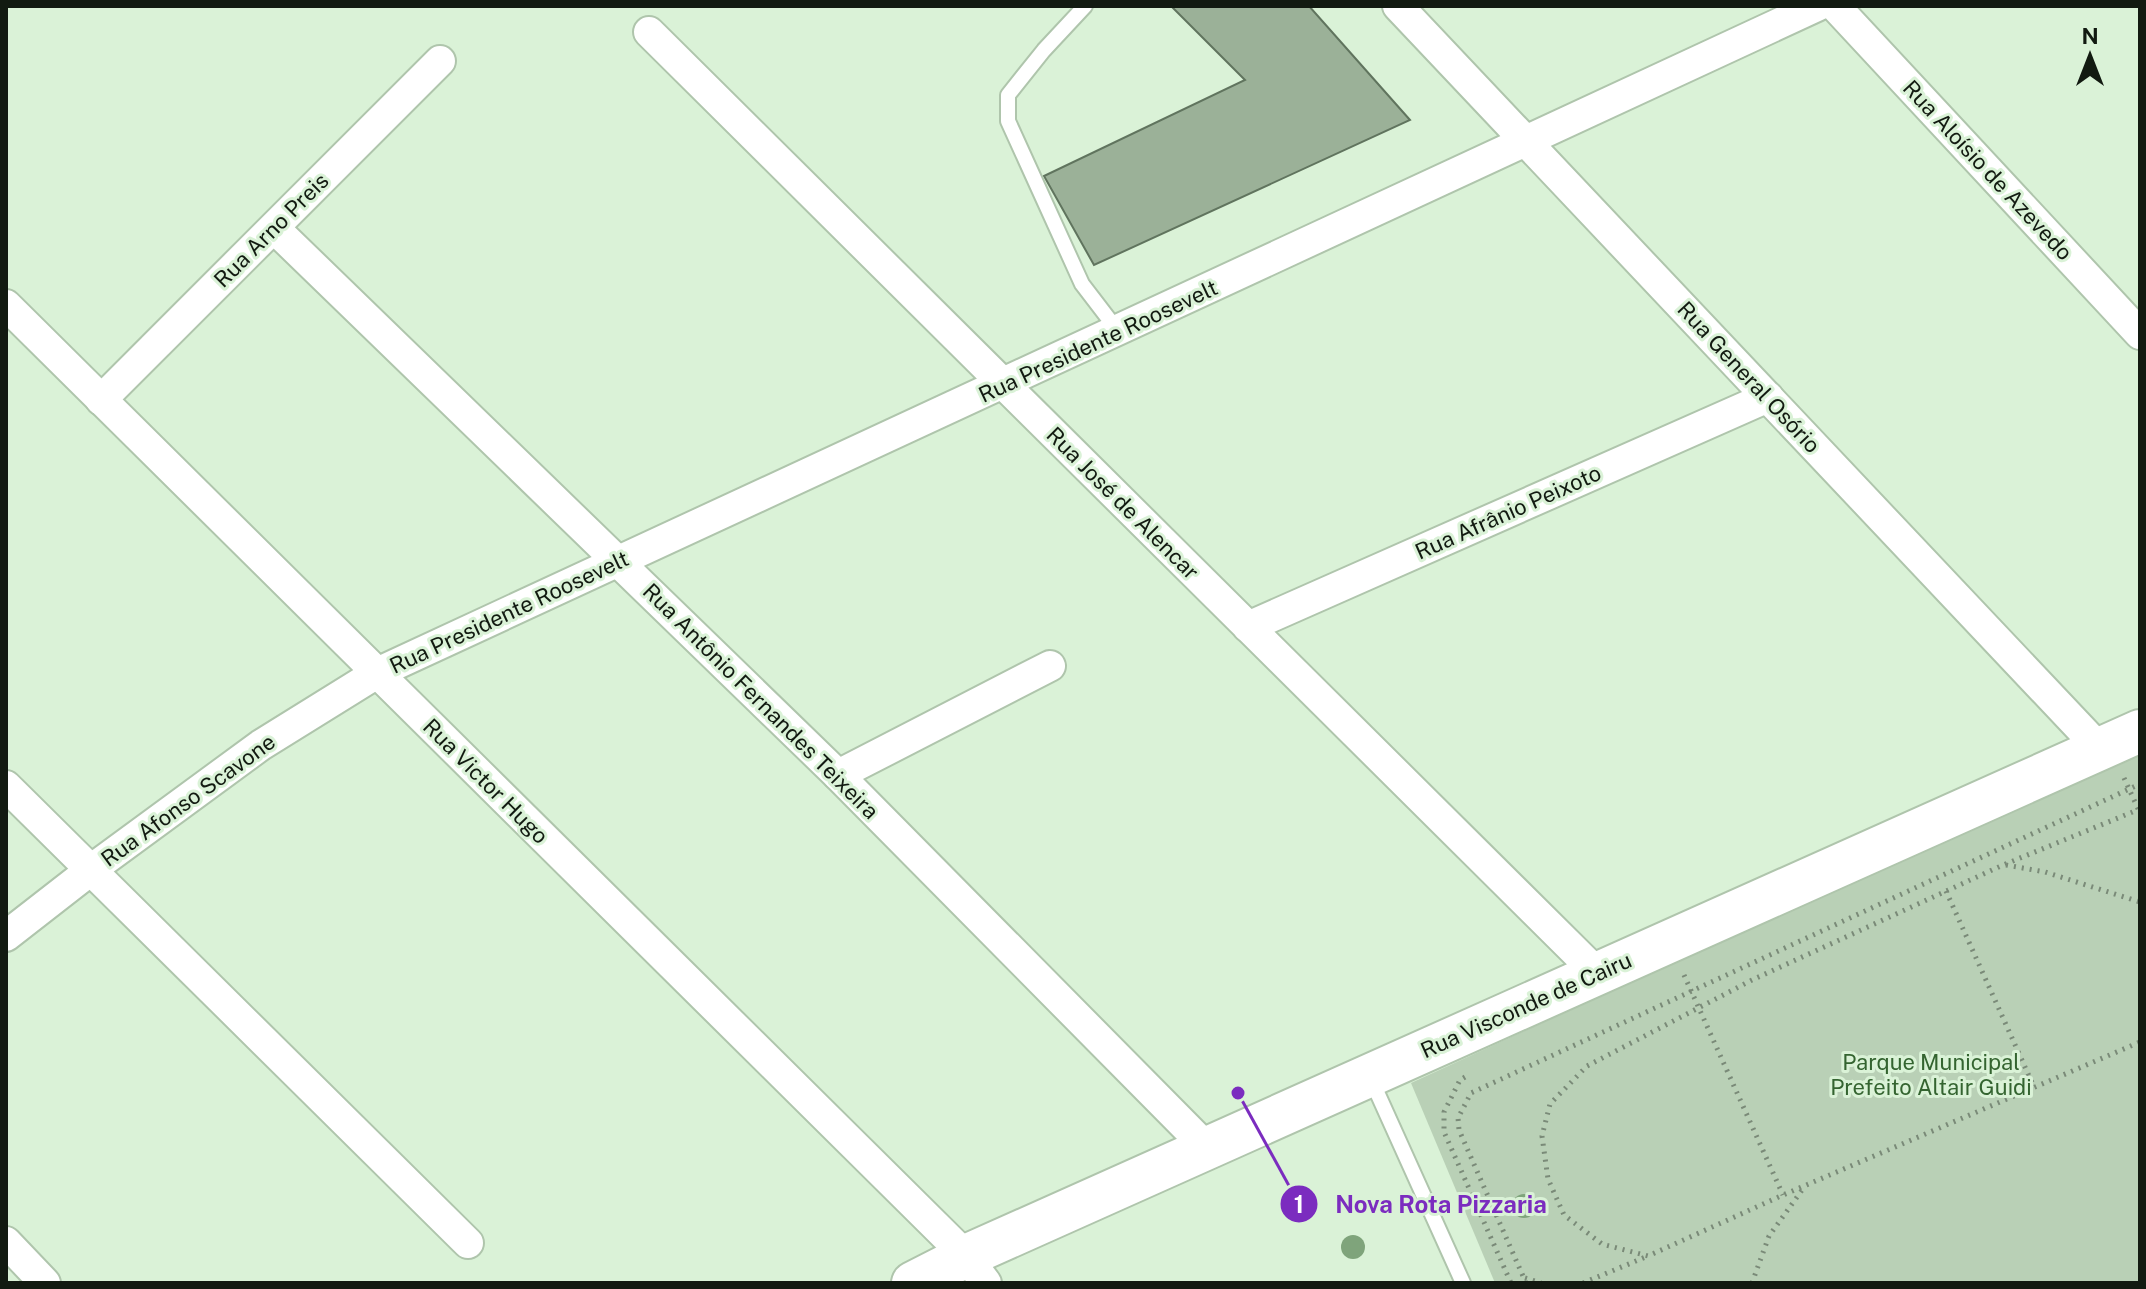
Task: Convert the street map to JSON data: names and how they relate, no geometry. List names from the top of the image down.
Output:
{
  "streets": {
    "street": [
      "Rua Aloísio de Azevedo",
      "Rua Arno Preis",
      "Rua Presidente Roosevelt",
      "Rua General Osório",
      "Rua José de Alencar",
      "Rua Afrânio Peixoto",
      "Rua Antônio Fernandes Teixeira",
      "Rua Victor Hugo",
      "Rua Afonso Scavone",
      "Rua Visconde de Cairu"
    ]
  },
  "crossings": [
    ["Rua Arno Preis", "Rua Antônio Fernandes Teixeira"],
    ["Rua Arno Preis", "Rua Victor Hugo"],
    ["Rua Presidente Roosevelt", "Rua General Osório"],
    ["Rua Presidente Roosevelt", "Rua José de Alencar"],
    ["Rua Presidente Roosevelt", "Rua Antônio Fernandes Teixeira"],
    ["Rua Presidente Roosevelt", "Rua Victor Hugo"],
    ["Rua Presidente Roosevelt", "Rua Afonso Scavone"],
    ["Rua General Osório", "Rua Afrânio Peixoto"],
    ["Rua General Osório", "Rua Visconde de Cairu"],
    ["Rua José de Alencar", "Rua Afrânio Peixoto"],
    ["Rua José de Alencar", "Rua Visconde de Cairu"],
    ["Rua Antônio Fernandes Teixeira", "Rua Visconde de Cairu"],
    ["Rua Victor Hugo", "Rua Afonso Scavone"],
    ["Rua Victor Hugo", "Rua Visconde de Cairu"]
  ],
  "parks": ["Parque Municipal Prefeito Altair Guidi"],
  "places": ["Nova Rota Pizzaria"],
  "north": "top"
}
